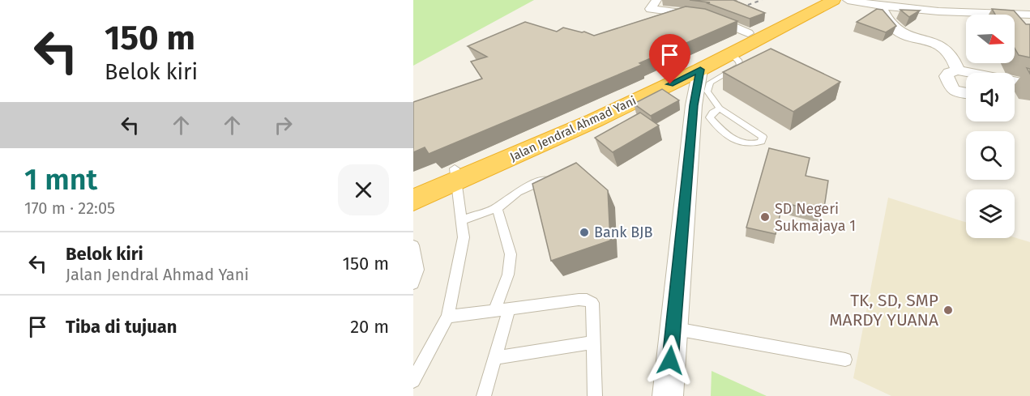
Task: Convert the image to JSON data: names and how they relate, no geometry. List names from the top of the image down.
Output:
{
  "streets": {
    "highway": ["Jalan Jendral Ahmad Yani"]
  },
  "places": ["SD Negeri Sukmajaya 1", "Bank BJB", "TK, SD, SMP MARDY YUANA"],
  "north": "right",
  "page": {
    "turn": ["150 m", "Belok kiri"],
    "heading": ["1 mnt", "170 m · 22:05"],
    "list": [
      {
        "name": "Belok kiri",
        "note": "Jalan Jendral Ahmad Yani",
        "value": "150 m"
      },
      {
        "name": "Tiba di tujuan",
        "value": "20 m"
      }
    ]
  }
}
